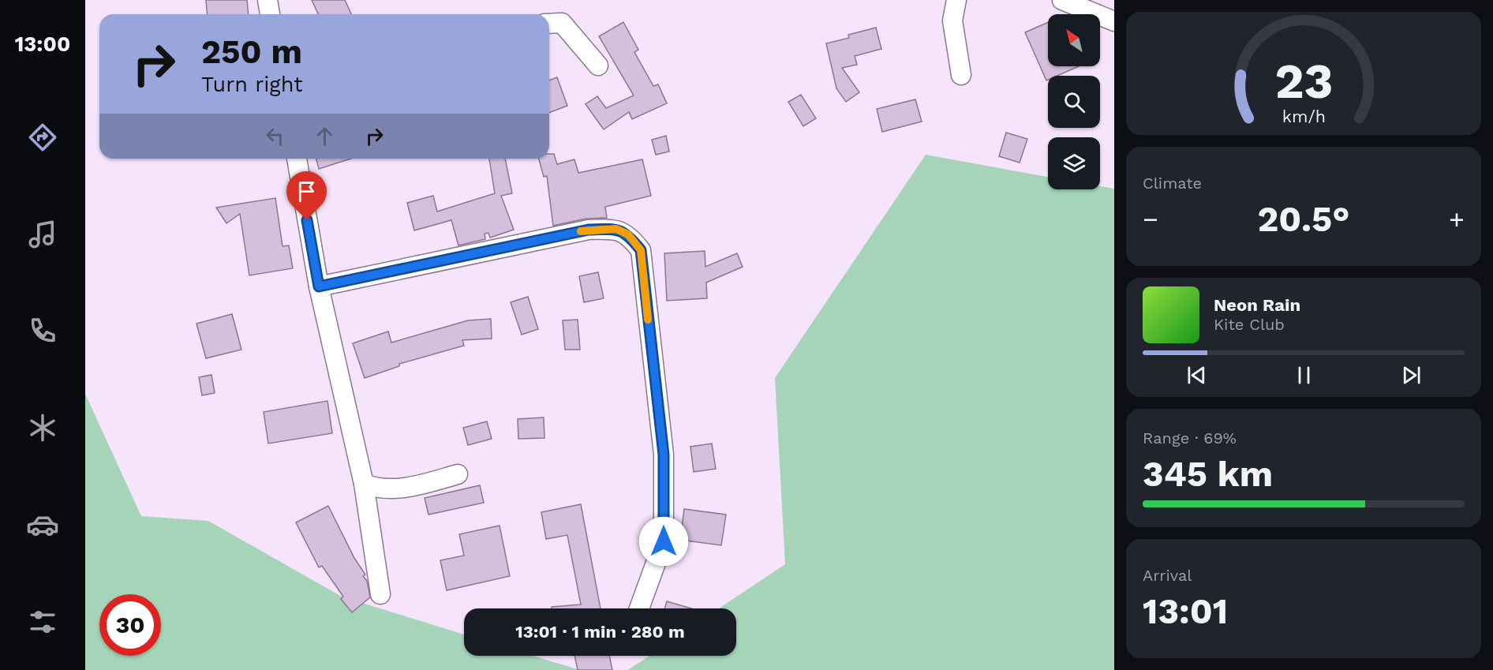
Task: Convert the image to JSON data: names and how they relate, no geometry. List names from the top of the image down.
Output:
{
  "north": "top left",
  "page": {
    "tabs": "13:00",
    "turn": ["250 m", "Turn right"],
    "tile": [
      "Climate",
      ["Range · 69%", "345 km"],
      ["Arrival", "13:01"]
    ],
    "heat": ["−", "20.5°", "+"],
    "song": ["Neon Rain", "Kite Club"],
    "limit": "30",
    "trip": "13:01 · 1 min · 280 m",
    "gauge": ["23", "km/h"]
  }
}
